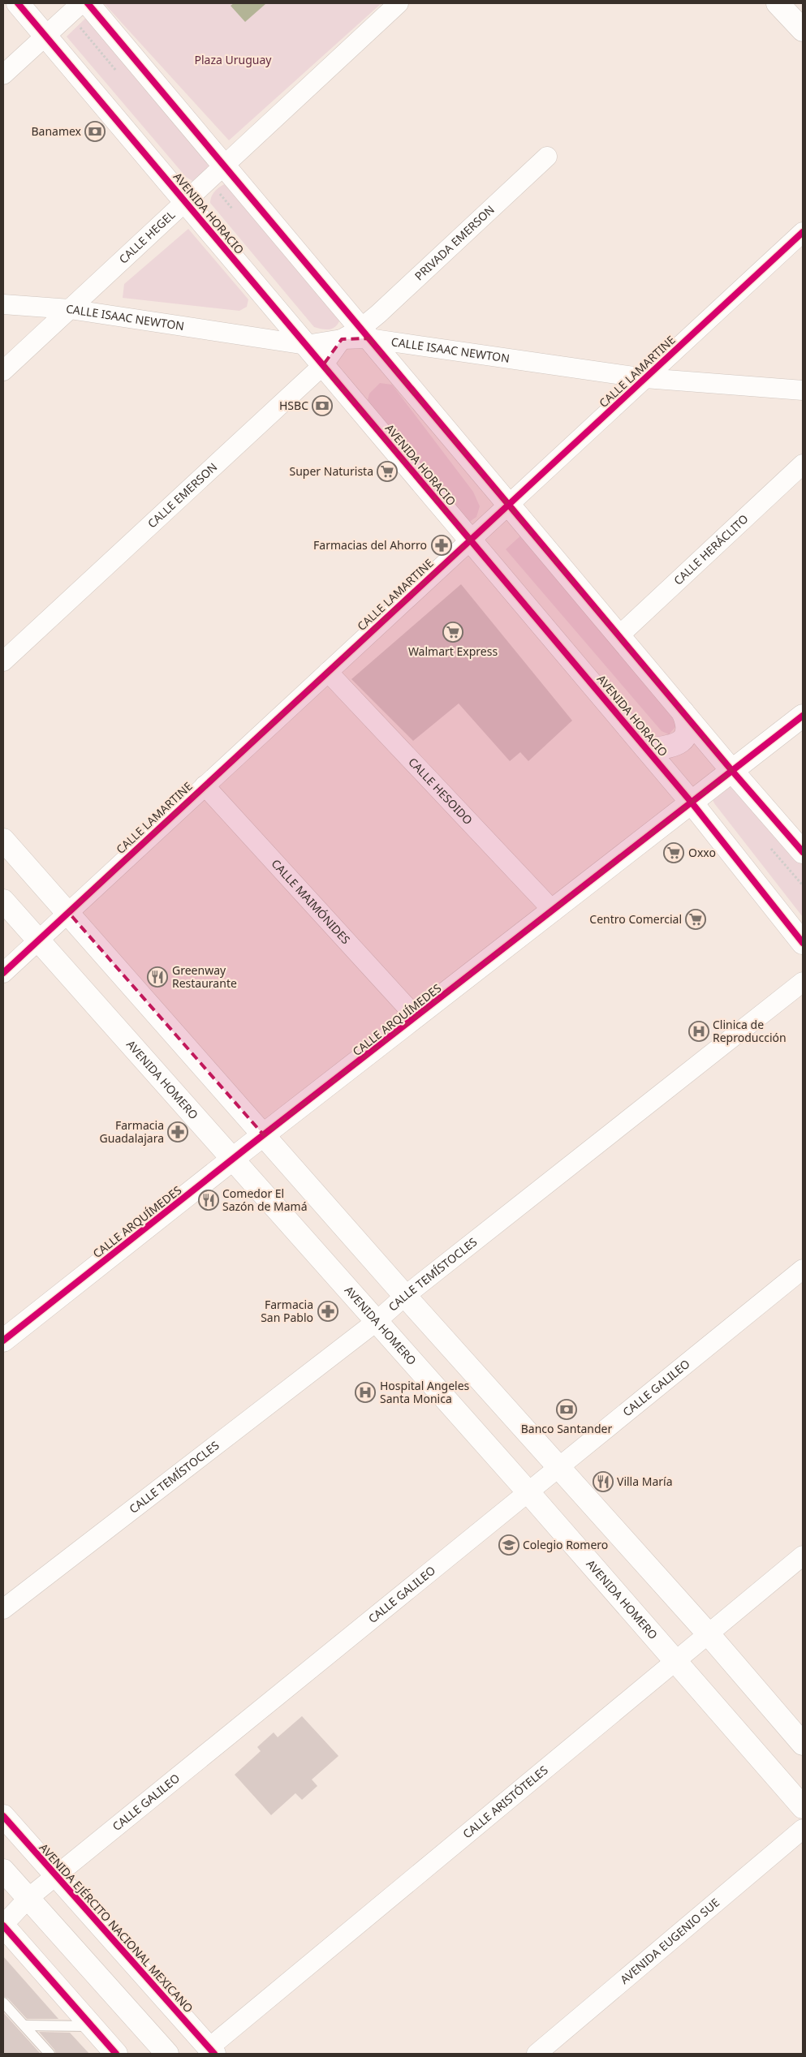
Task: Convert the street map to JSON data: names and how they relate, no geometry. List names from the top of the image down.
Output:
{
  "streets": {
    "street": [
      "AVENIDA HORACIO",
      "CALLE HEGEL",
      "PRIVADA EMERSON",
      "CALLE ISAAC NEWTON",
      "CALLE LAMARTINE",
      "CALLE EMERSON",
      "CALLE HERÁCLITO",
      "CALLE HESOIDO",
      "CALLE MAIMÓNIDES",
      "CALLE ARQUÍMEDES",
      "AVENIDA HOMERO",
      "CALLE TEMÍSTOCLES",
      "CALLE GALILEO",
      "CALLE ARISTÓTELES",
      "AVENIDA EJÉRCITO NACIONAL MEXICANO",
      "AVENIDA EUGENIO SUE"
    ]
  },
  "crossings": [
    ["AVENIDA HORACIO", "CALLE HEGEL"],
    ["AVENIDA HORACIO", "CALLE ISAAC NEWTON"],
    ["AVENIDA HORACIO", "CALLE LAMARTINE"],
    ["AVENIDA HORACIO", "CALLE EMERSON"],
    ["AVENIDA HORACIO", "CALLE ARQUÍMEDES"],
    ["CALLE HEGEL", "CALLE ISAAC NEWTON"],
    ["PRIVADA EMERSON", "CALLE ISAAC NEWTON"],
    ["CALLE ISAAC NEWTON", "CALLE LAMARTINE"],
    ["CALLE ISAAC NEWTON", "CALLE EMERSON"],
    ["CALLE LAMARTINE", "CALLE HESOIDO"],
    ["CALLE LAMARTINE", "CALLE MAIMÓNIDES"],
    ["CALLE LAMARTINE", "AVENIDA HOMERO"],
    ["CALLE HESOIDO", "CALLE ARQUÍMEDES"],
    ["CALLE MAIMÓNIDES", "CALLE ARQUÍMEDES"],
    ["CALLE ARQUÍMEDES", "AVENIDA HOMERO"],
    ["AVENIDA HOMERO", "CALLE TEMÍSTOCLES"],
    ["AVENIDA HOMERO", "CALLE GALILEO"],
    ["AVENIDA HOMERO", "CALLE ARISTÓTELES"],
    ["CALLE GALILEO", "AVENIDA EJÉRCITO NACIONAL MEXICANO"],
    ["CALLE ARISTÓTELES", "AVENIDA EJÉRCITO NACIONAL MEXICANO"]
  ],
  "parks": ["Plaza Uruguay"],
  "places": {
    "bank": ["Banamex", "HSBC", "Banco Santander"],
    "supermarket": [
      "Super Naturista",
      "Walmart Express",
      "Oxxo",
      "Centro Comercial"
    ],
    "pharmacy": ["Farmacias del Ahorro", "Farmacia Guadalajara", "Farmacia San Pablo"],
    "restaurant": ["Greenway Restaurante", "Comedor El Sazón de Mamá", "Villa María"],
    "hospital": ["Clinica de Reproducción", "Hospital Angeles Santa Monica"],
    "school or university": ["Colegio Romero"]
  }
}
